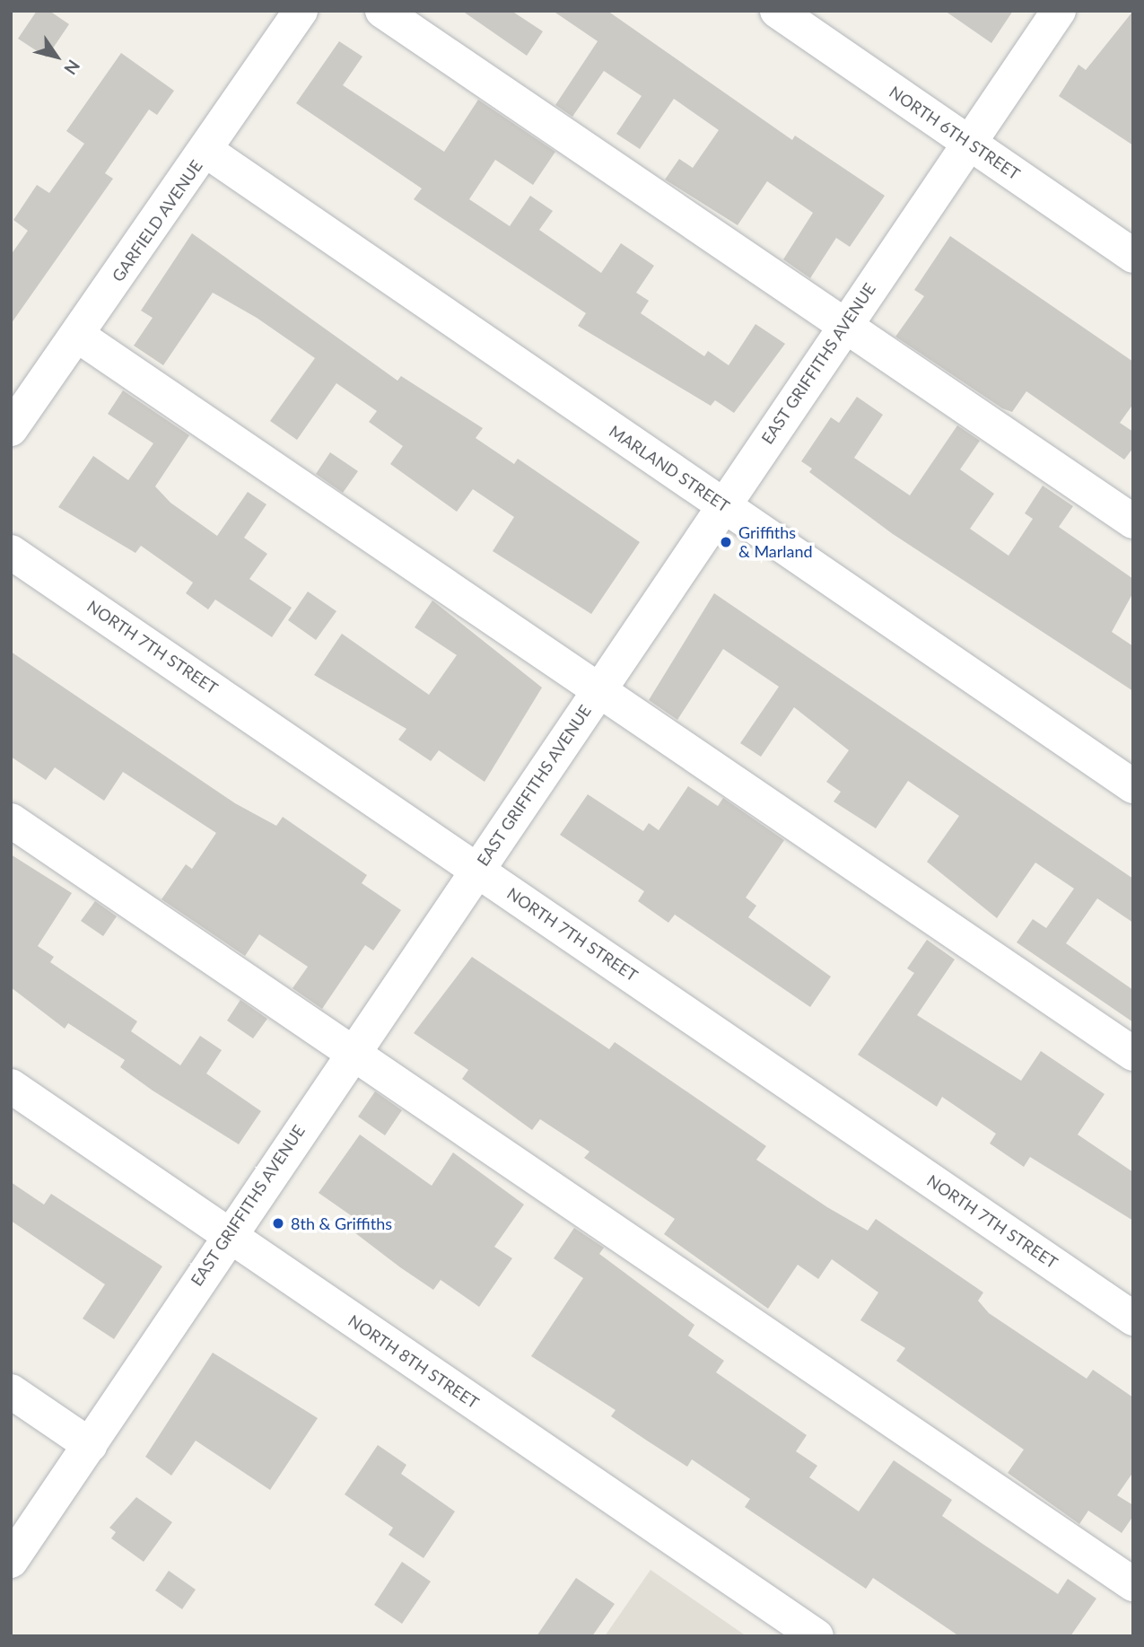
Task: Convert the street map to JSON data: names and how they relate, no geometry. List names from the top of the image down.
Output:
{
  "streets": {
    "street": [
      "NORTH 6TH STREET",
      "GARFIELD AVENUE",
      "EAST GRIFFITHS AVENUE",
      "MARLAND STREET",
      "NORTH 7TH STREET",
      "NORTH 8TH STREET"
    ]
  },
  "crossings": [
    ["NORTH 6TH STREET", "EAST GRIFFITHS AVENUE"],
    ["GARFIELD AVENUE", "MARLAND STREET"],
    ["EAST GRIFFITHS AVENUE", "MARLAND STREET"],
    ["EAST GRIFFITHS AVENUE", "NORTH 7TH STREET"],
    ["EAST GRIFFITHS AVENUE", "NORTH 8TH STREET"]
  ],
  "places": ["Griffiths & Marland", "8th & Griffiths"],
  "north": "bottom right"
}
